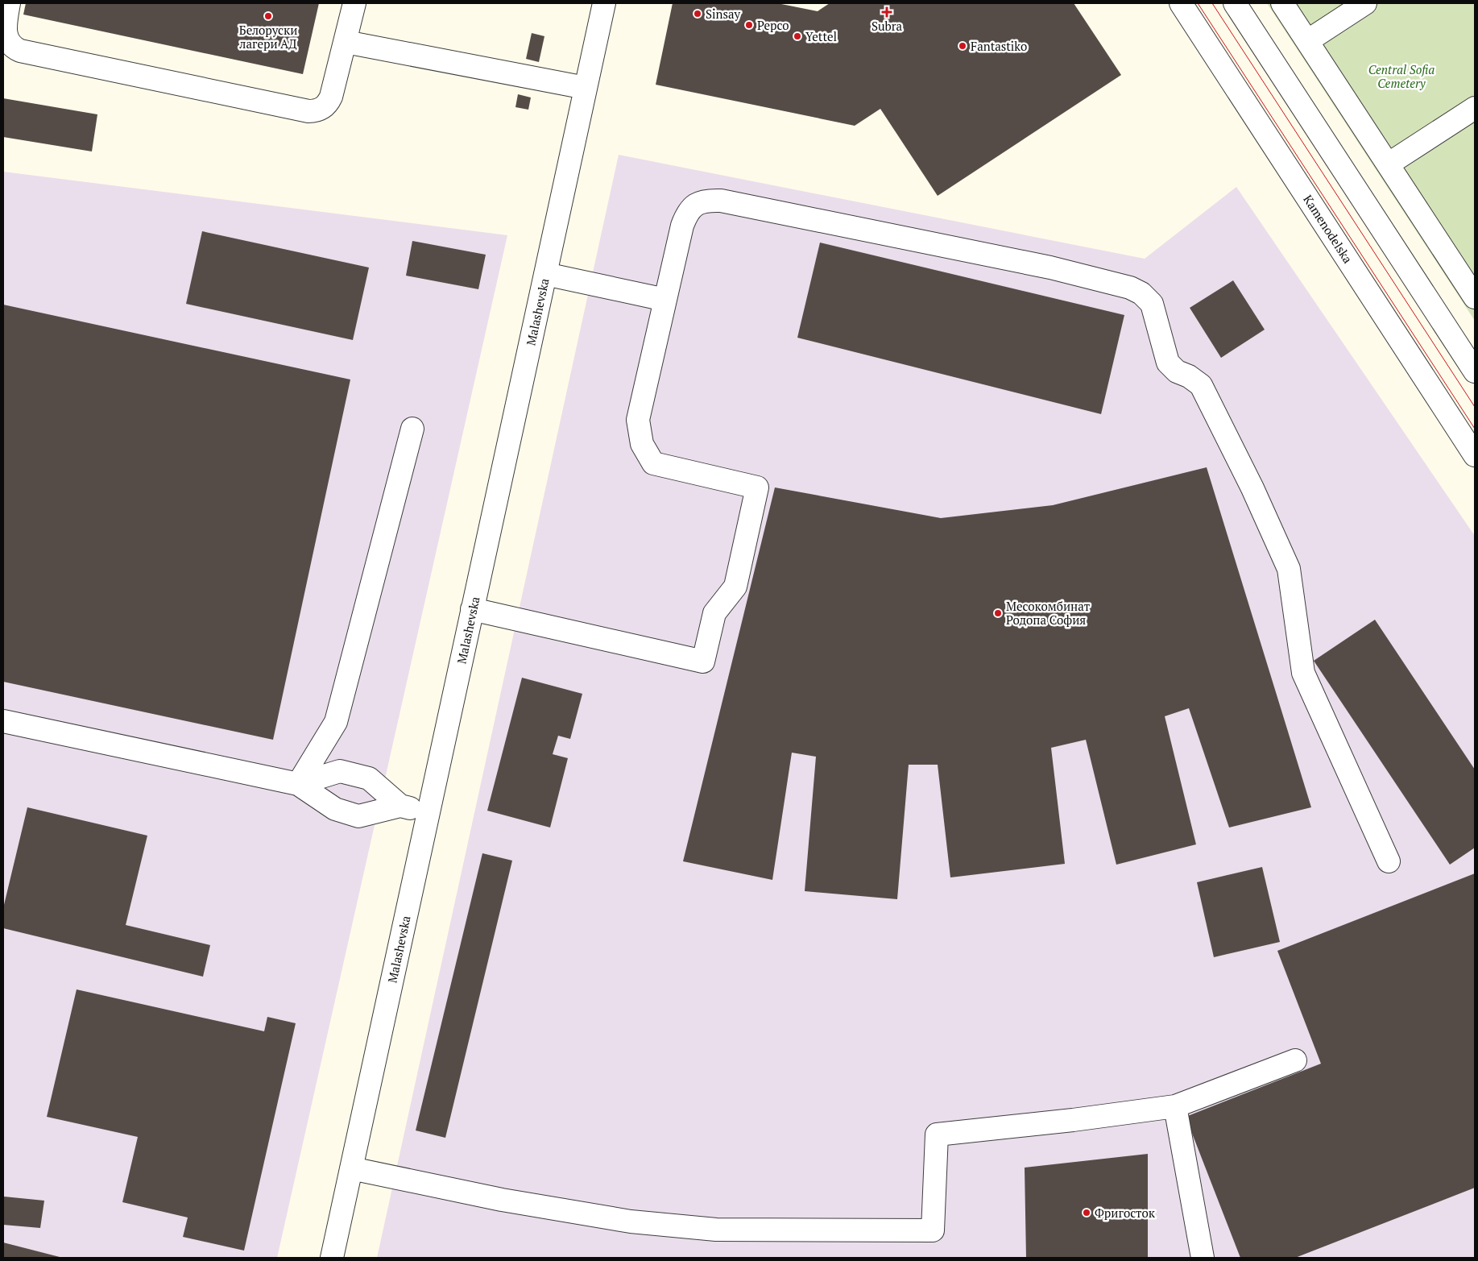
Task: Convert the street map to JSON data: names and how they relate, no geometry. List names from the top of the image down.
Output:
{
  "streets": {
    "street": ["Kamenodelska", "Malashevska"]
  },
  "parks": ["Central Sofia Cemetery"],
  "places": {
    "health": ["Subra"],
    "other": [
      "Sinsay",
      "Белоруски лагери АД",
      "Pepco",
      "Yettel",
      "Fantastiko",
      "Месокомбинат Родопа София",
      "Фригосток"
    ]
  }
}
